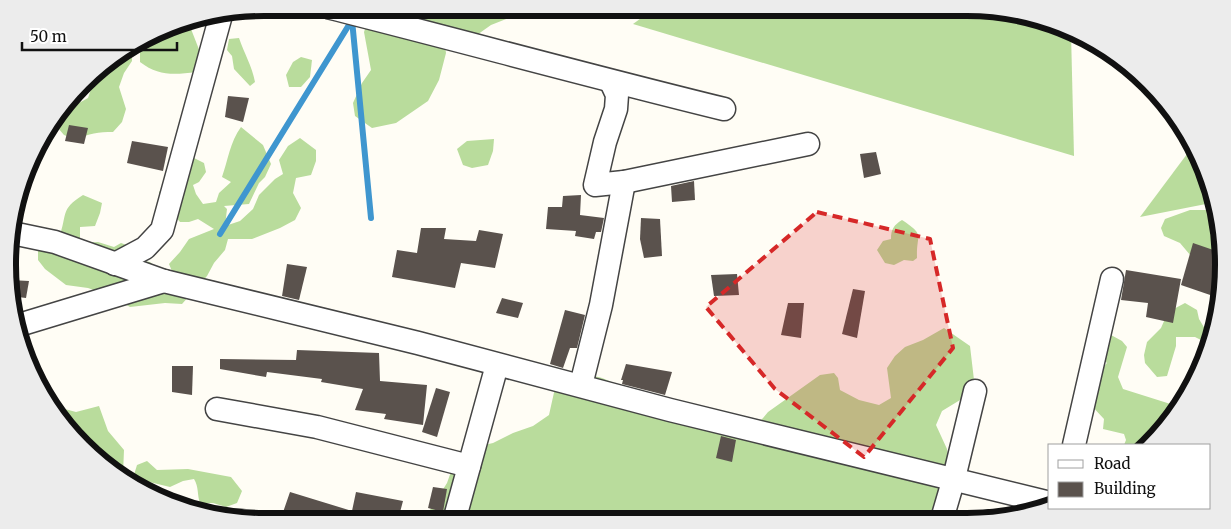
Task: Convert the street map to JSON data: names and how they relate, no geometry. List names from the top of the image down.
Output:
{
  "legend": ["Road", "Building"],
  "scale_bar": "50 m"
}
